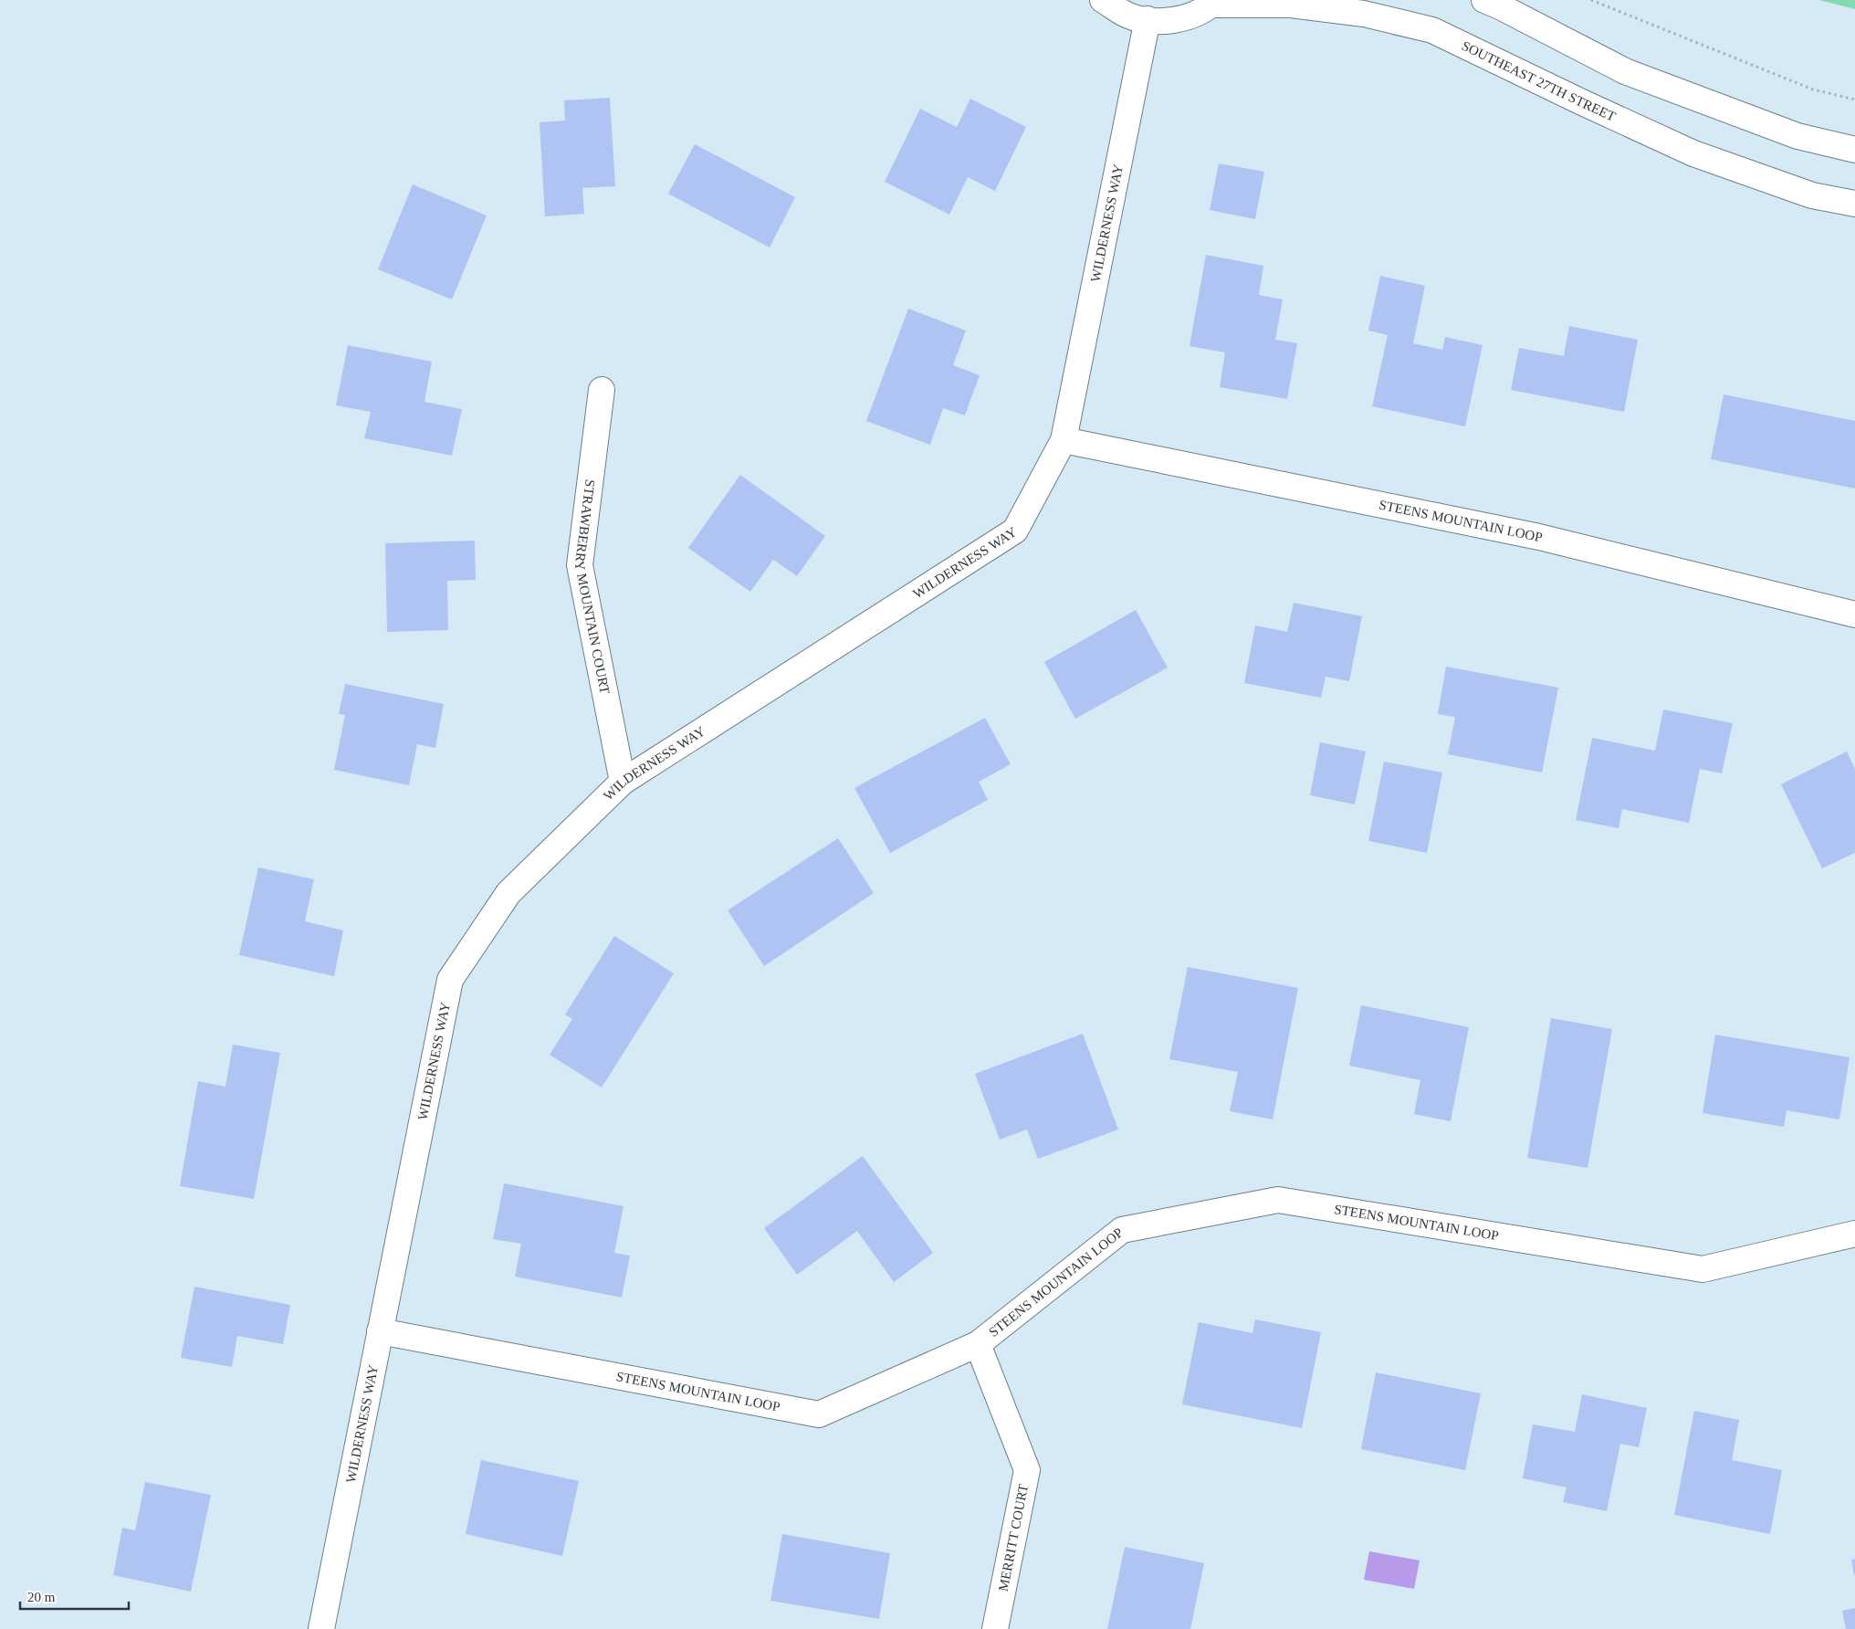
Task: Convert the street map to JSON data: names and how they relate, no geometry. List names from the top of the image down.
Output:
{
  "streets": {
    "street": [
      "SOUTHEAST 27TH STREET",
      "WILDERNESS WAY",
      "STEENS MOUNTAIN LOOP",
      "STRAWBERRY MOUNTAIN COURT",
      "MERRITT COURT"
    ]
  },
  "crossings": [
    ["WILDERNESS WAY", "STEENS MOUNTAIN LOOP"],
    ["WILDERNESS WAY", "STRAWBERRY MOUNTAIN COURT"],
    ["STEENS MOUNTAIN LOOP", "MERRITT COURT"]
  ],
  "scale_bar": "20 m"
}
